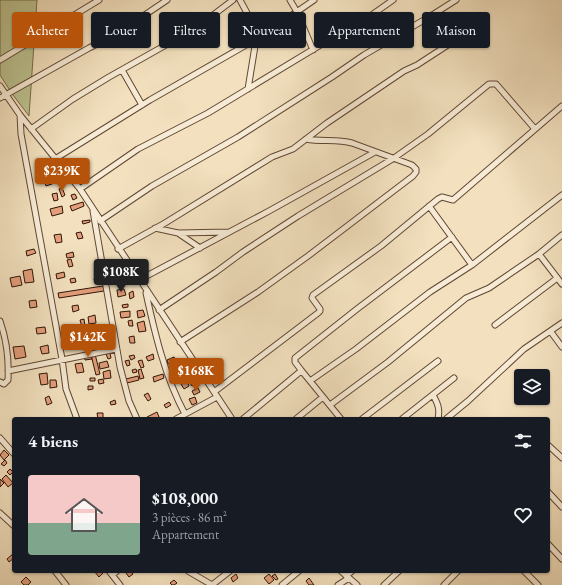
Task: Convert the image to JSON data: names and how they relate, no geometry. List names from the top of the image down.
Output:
{
  "page": {
    "chip": [
      "Acheter",
      "Louer",
      "Filtres",
      "Nouveau",
      "Appartement",
      "Maison"
    ],
    "price": [
      "$239K",
      "$108K",
      "$142K",
      "$168K"
    ],
    "heading": "4 biens",
    "list": [
      {
        "name": "$108,000",
        "note": "3 pièces · 86 m² · Appartement"
      }
    ]
  }
}
